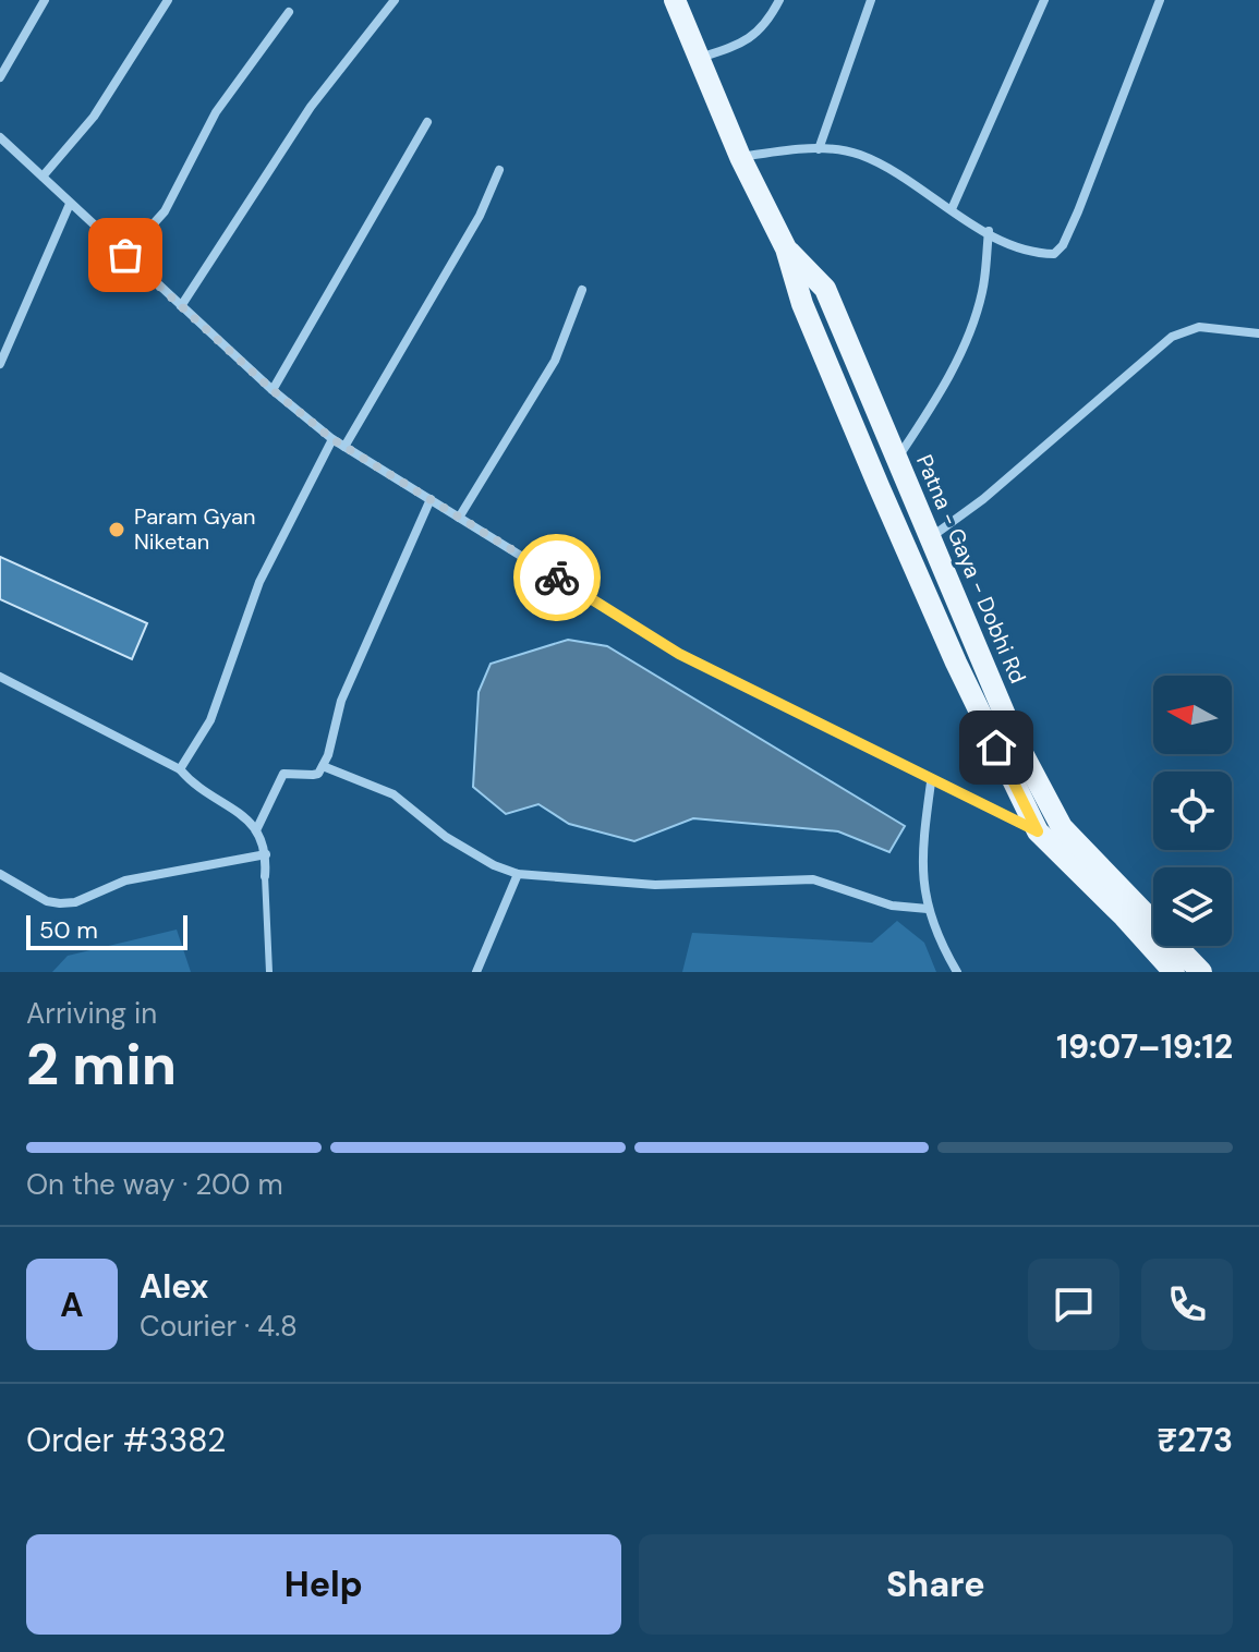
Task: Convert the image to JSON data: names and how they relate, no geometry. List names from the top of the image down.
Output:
{
  "streets": {
    "main road": ["Patna - Gaya - Dobhi Rd"]
  },
  "places": ["Param Gyan Niketan"],
  "scale_bar": "50 m",
  "north": "left",
  "page": {
    "scale": "50 m",
    "heading": ["2 min", "Arriving in", "19:07–19:12"],
    "panel": [
      "Alex",
      "Courier · 4.8",
      "Order #3382",
      "₹273"
    ],
    "bar": "On the way · 200 m",
    "round": "A",
    "buttons": ["Help", "Share"]
  }
}
